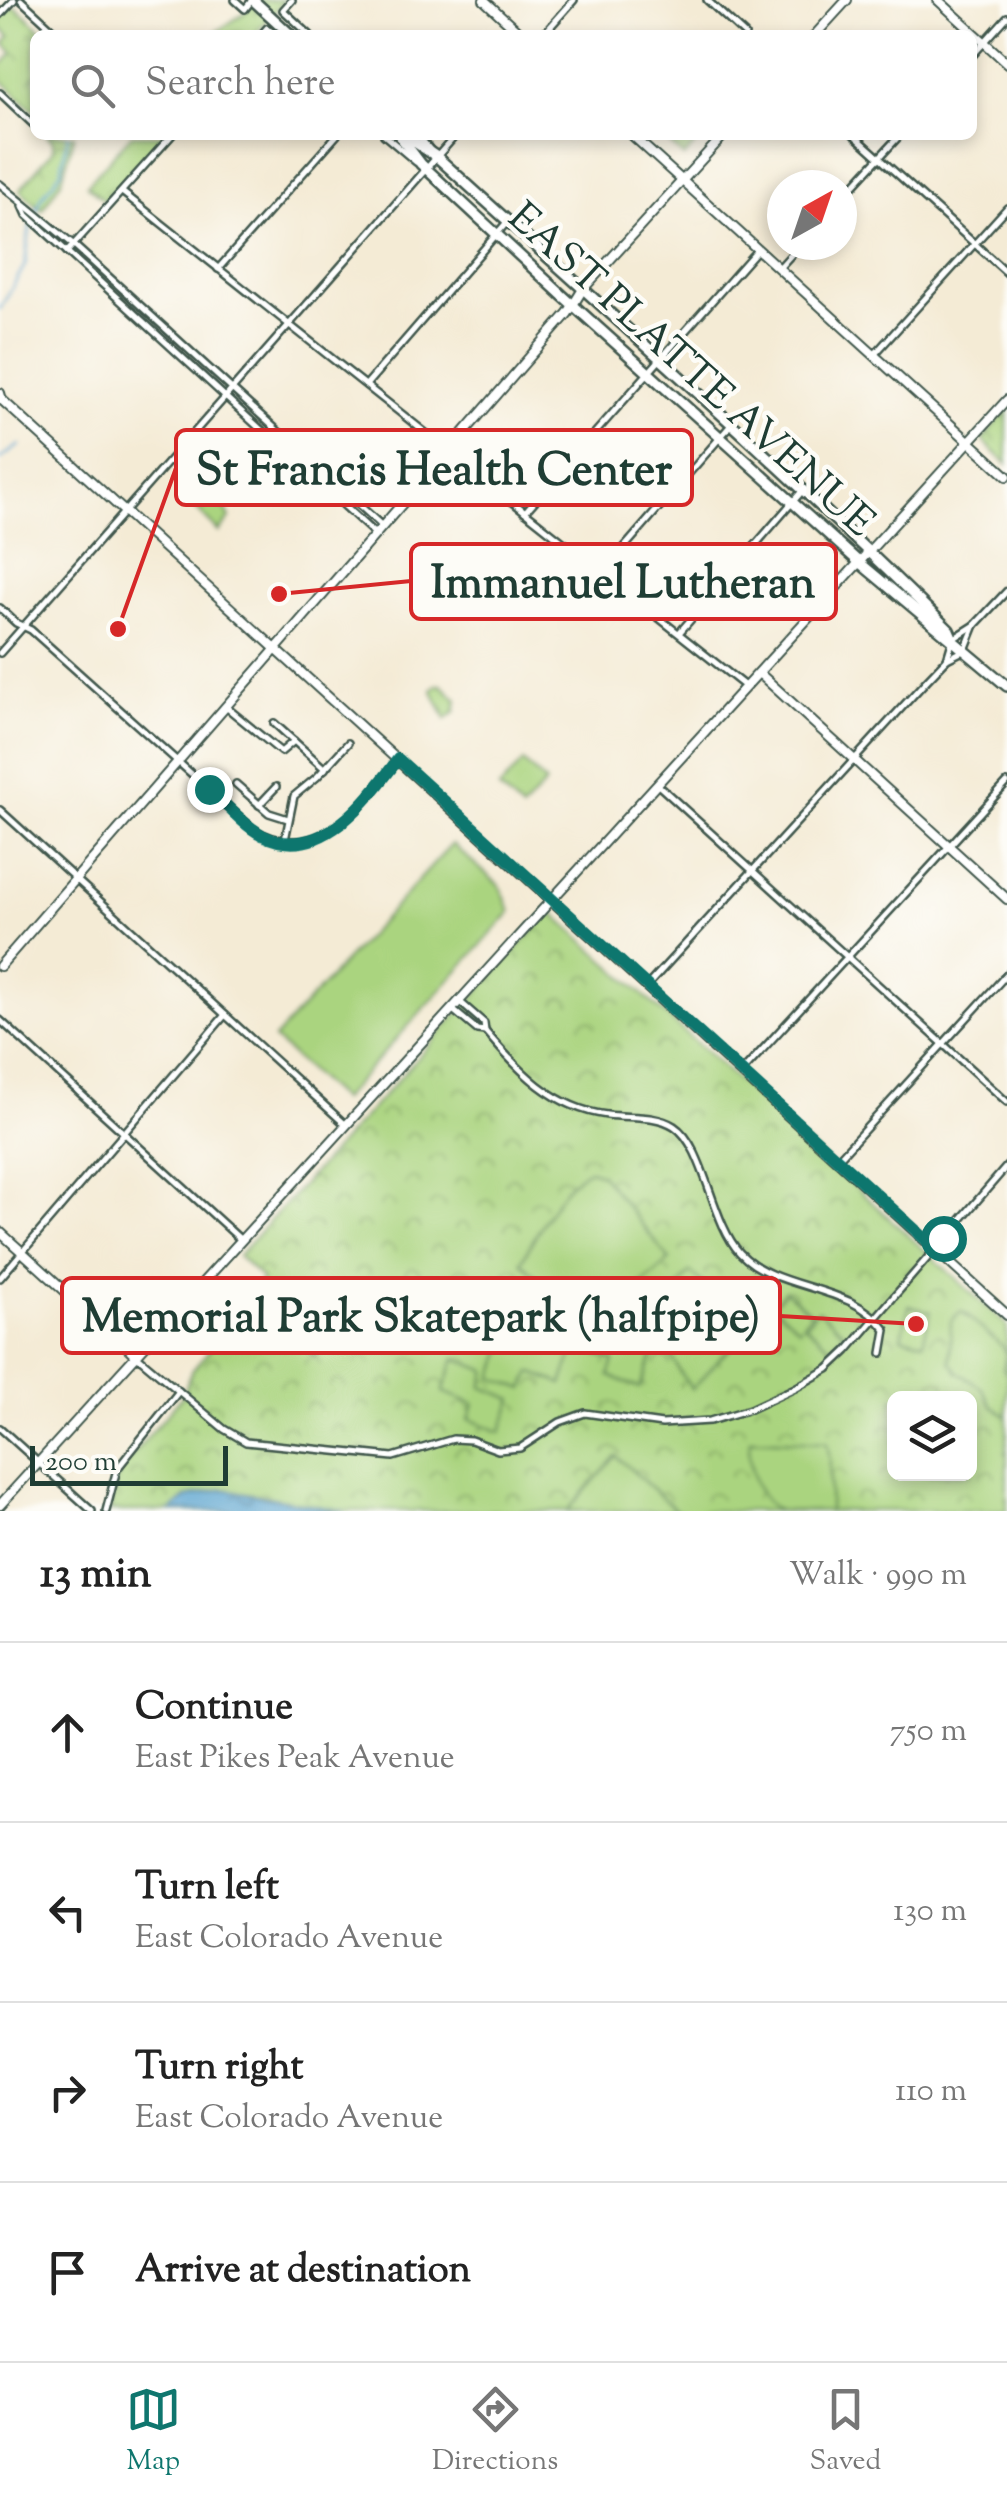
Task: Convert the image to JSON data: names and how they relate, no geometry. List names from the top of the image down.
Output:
{
  "streets": {
    "main road": ["EAST PLATTE AVENUE"]
  },
  "places": ["Immanuel Lutheran", "St Francis Health Center", "Memorial Park Skatepark (halfpipe)"],
  "scale_bar": "200 m",
  "north": "top right",
  "page": {
    "search": "Search here",
    "scale": "200 m",
    "heading": ["13 min", "Walk · 990 m"],
    "list": [
      ["Continue", "East Pikes Peak Avenue", "750 m"],
      ["Turn left", "East Colorado Avenue", "130 m"],
      ["Turn right", "East Colorado Avenue", "110 m"],
      "Arrive at destination"
    ],
    "nav": ["Map", "Directions", "Saved"]
  }
}
